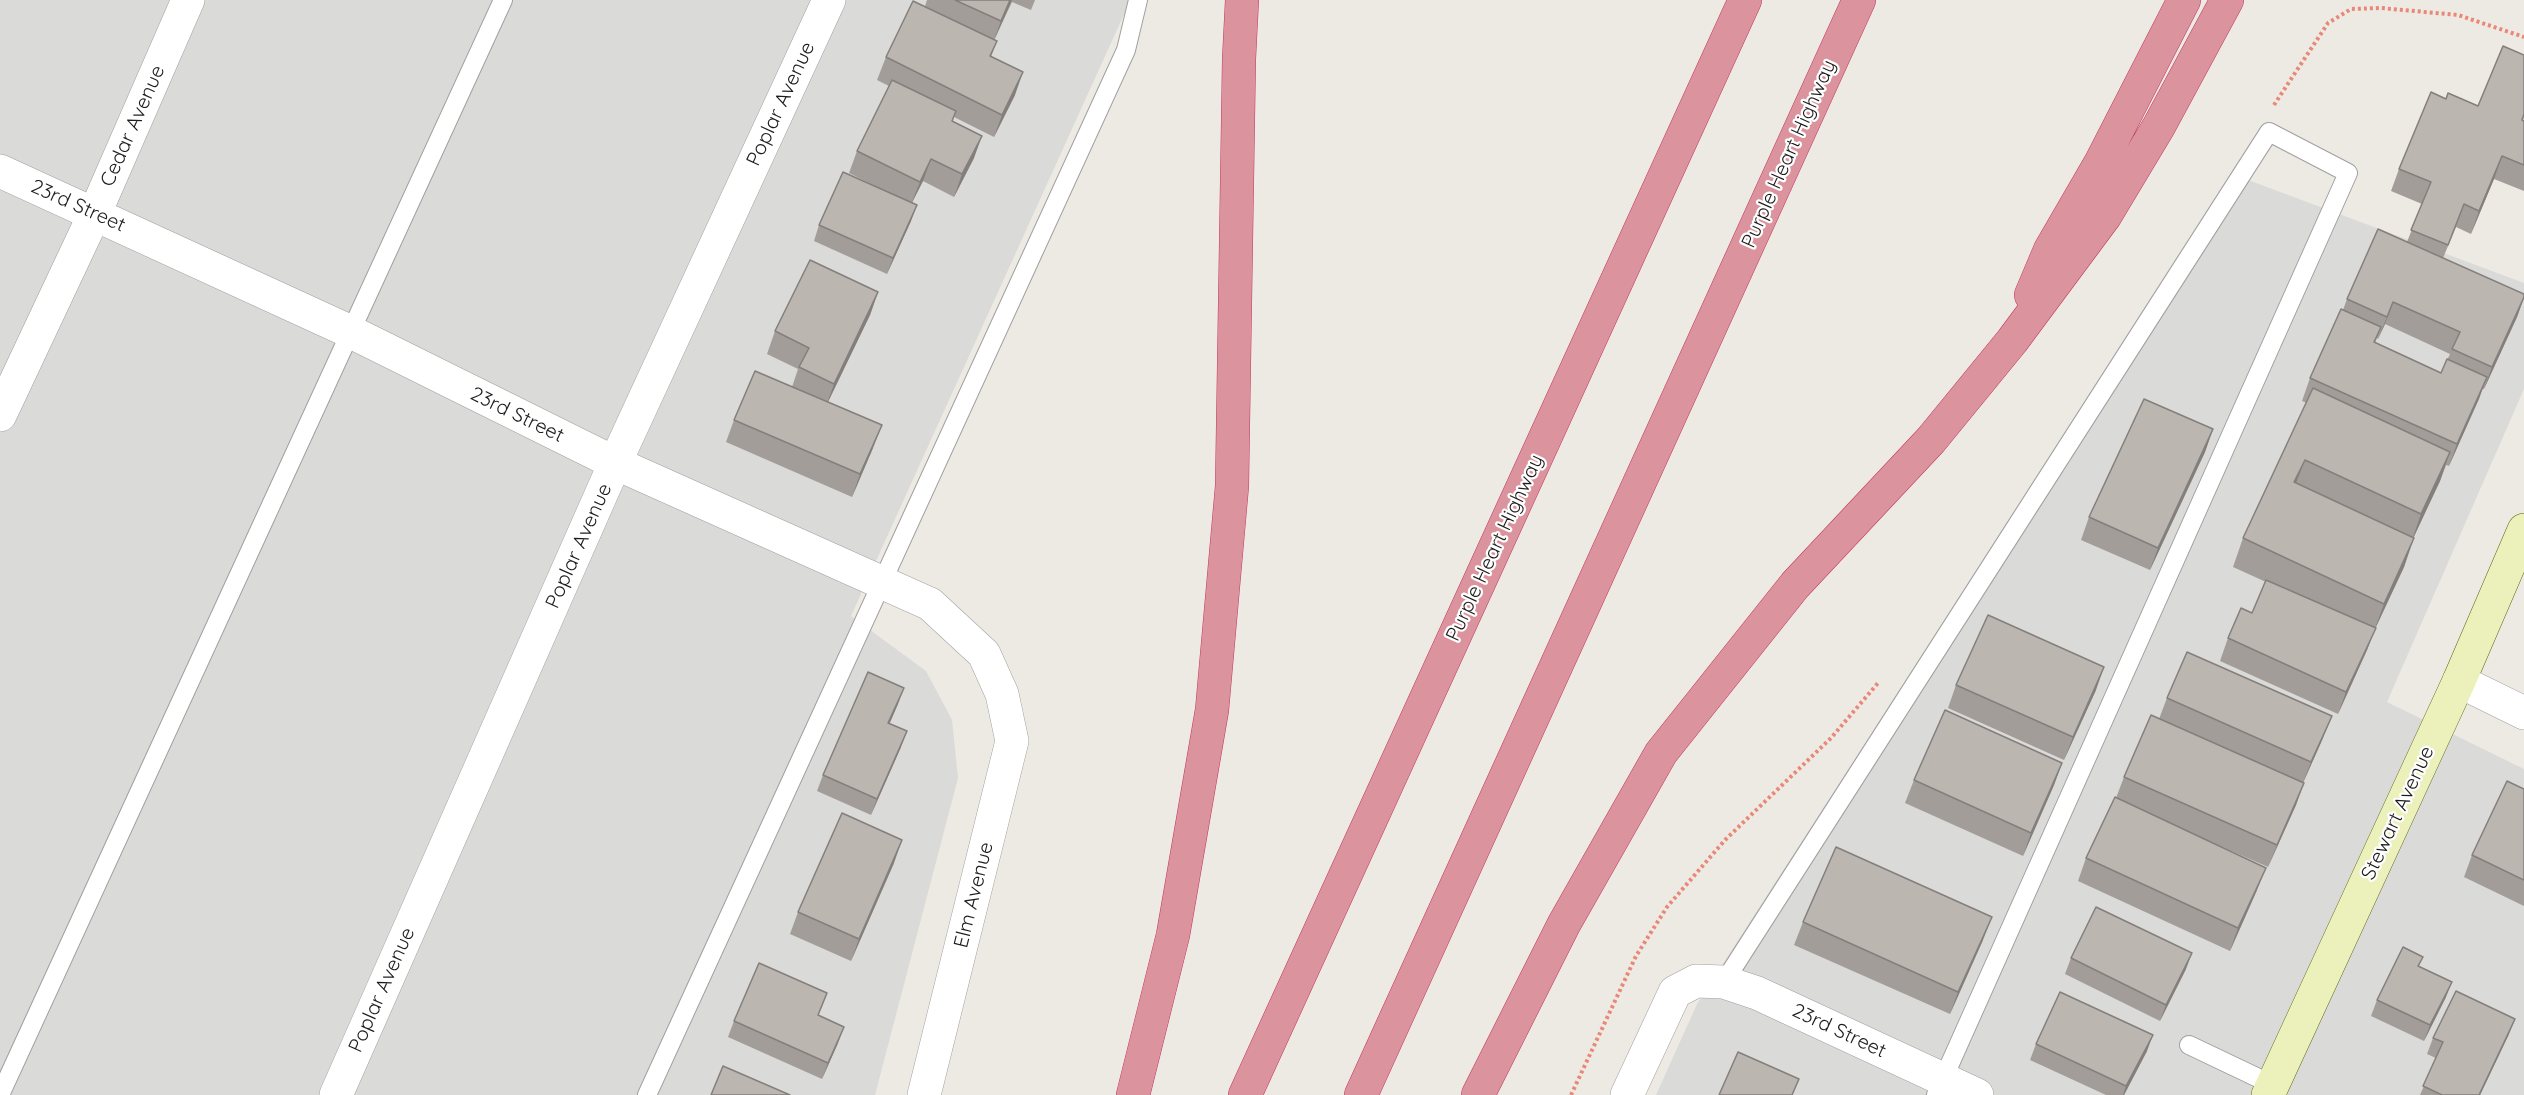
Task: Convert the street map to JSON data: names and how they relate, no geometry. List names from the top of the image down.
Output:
{
  "streets": {
    "highway": ["Purple Heart Highway"],
    "main road": ["Stewart Avenue"],
    "street": [
      "Poplar Avenue",
      "Cedar Avenue",
      "23rd Street",
      "Elm Avenue"
    ]
  },
  "crossings": [
    ["Poplar Avenue", "23rd Street"],
    ["Cedar Avenue", "23rd Street"],
    ["23rd Street", "Elm Avenue"]
  ]
}
